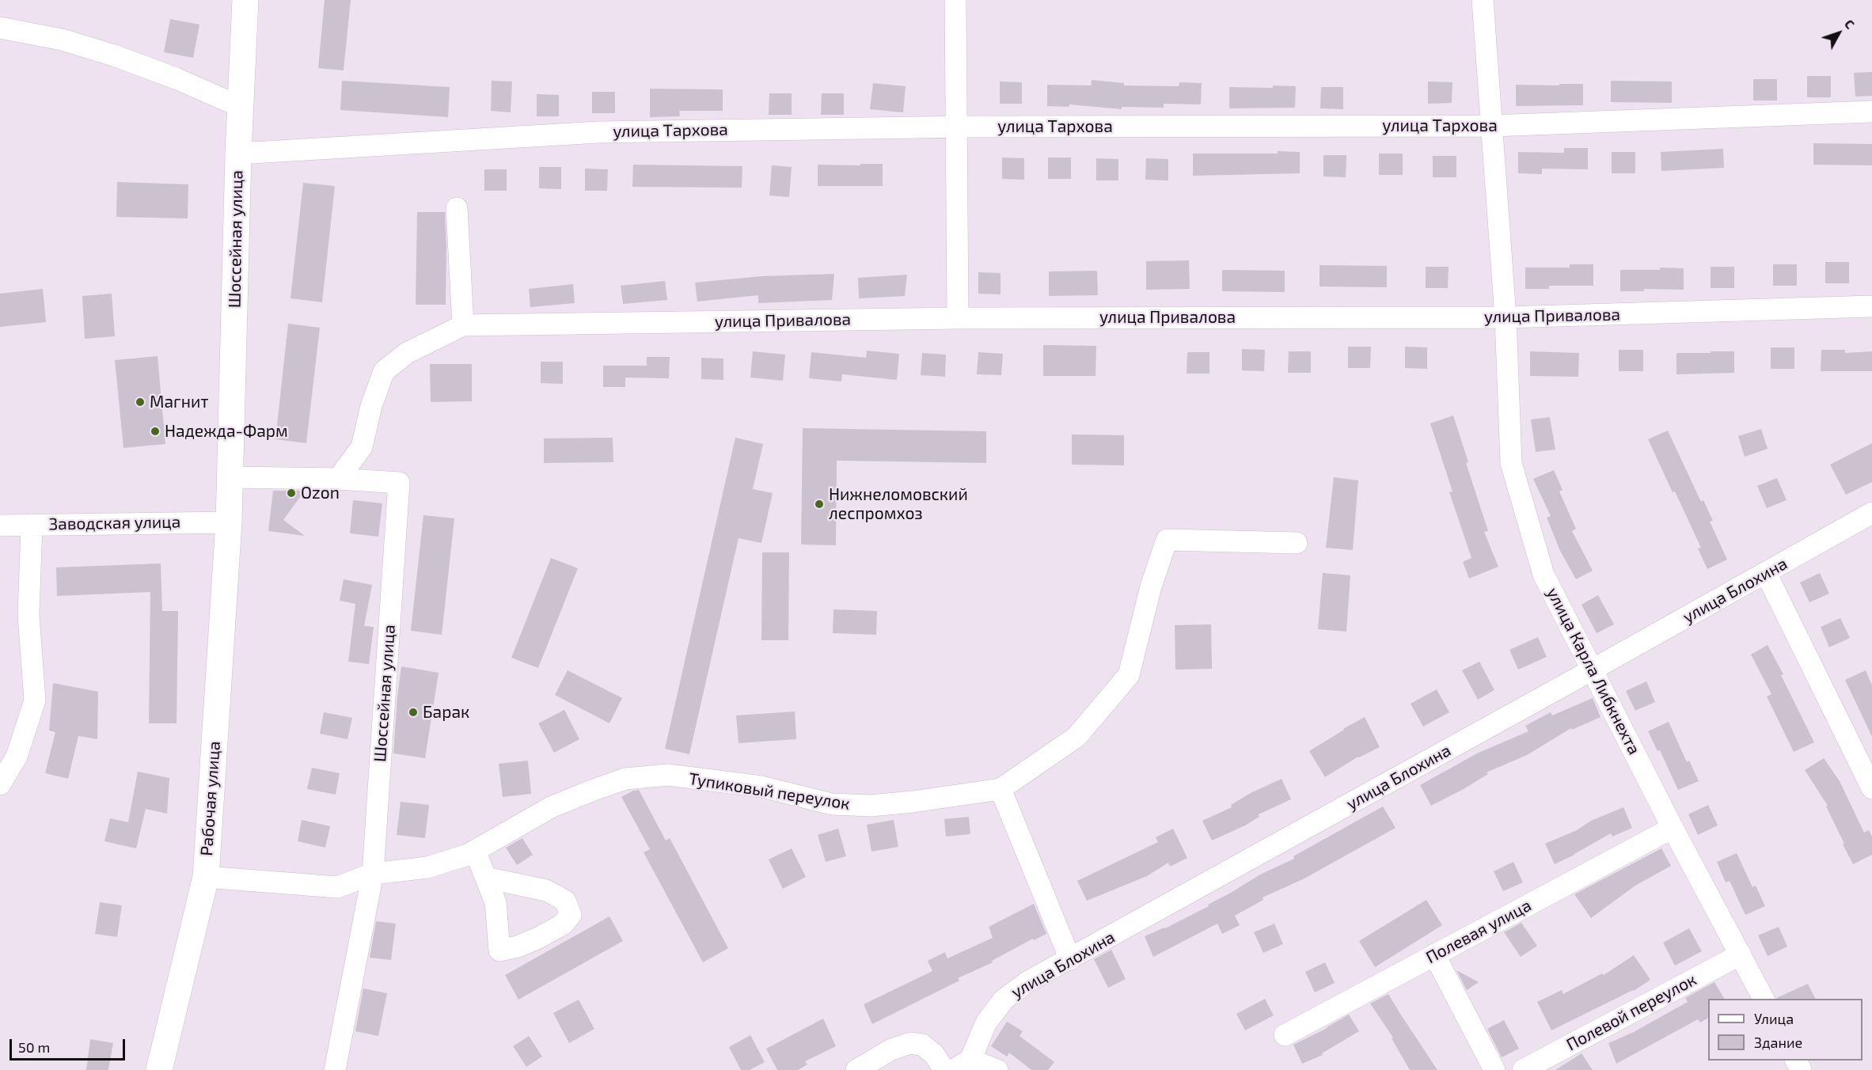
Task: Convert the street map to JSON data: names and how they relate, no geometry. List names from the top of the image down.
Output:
{
  "streets": {
    "main road": ["Шоссейная улица", "Рабочая улица"],
    "street": [
      "улица Тархова",
      "улица Привалова",
      "Заводская улица",
      "улица Блохина",
      "улица Карла Либкнехта",
      "Тупиковый переулок",
      "Полевая улица",
      "Полевой переулок"
    ]
  },
  "crossings": [
    ["улица Тархова", "Шоссейная улица"],
    ["улица Тархова", "улица Карла Либкнехта"],
    ["Шоссейная улица", "Заводская улица"],
    ["Шоссейная улица", "Тупиковый переулок"],
    ["Шоссейная улица", "Рабочая улица"],
    ["улица Привалова", "улица Карла Либкнехта"],
    ["Заводская улица", "Рабочая улица"],
    ["улица Блохина", "улица Карла Либкнехта"],
    ["улица Карла Либкнехта", "Полевая улица"],
    ["улица Карла Либкнехта", "Полевой переулок"],
    ["Тупиковый переулок", "Рабочая улица"]
  ],
  "places": [
    "Магнит",
    "Надежда-Фарм",
    "Ozon",
    "Нижнеломовский леспромхоз",
    "Барак"
  ],
  "legend": ["Улица", "Здание"],
  "scale_bar": "50 m",
  "north": "top right"
}
